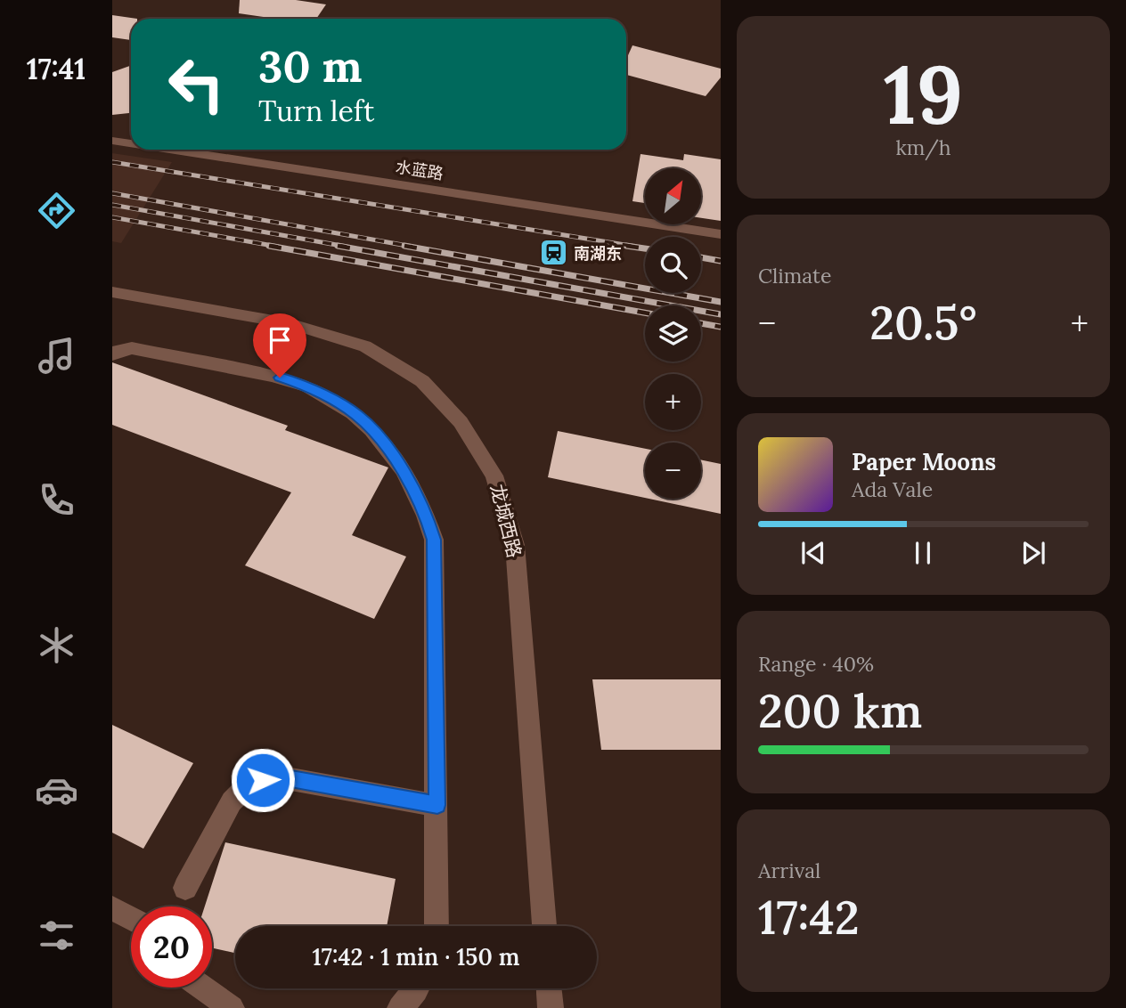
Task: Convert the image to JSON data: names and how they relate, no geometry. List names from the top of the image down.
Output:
{
  "streets": {
    "street": ["水蓝路", "龙城西路"]
  },
  "places": {
    "station": ["南湖东"]
  },
  "north": "top right",
  "page": {
    "tabs": "17:41",
    "tile": [
      ["19", "km/h"],
      "Climate",
      ["Range · 40%", "200 km"],
      ["Arrival", "17:42"]
    ],
    "turn": ["30 m", "Turn left"],
    "map_buttons": ["+", "−"],
    "heat": ["−", "20.5°", "+"],
    "song": ["Paper Moons", "Ada Vale"],
    "limit": "20",
    "trip": "17:42 · 1 min · 150 m"
  }
}
